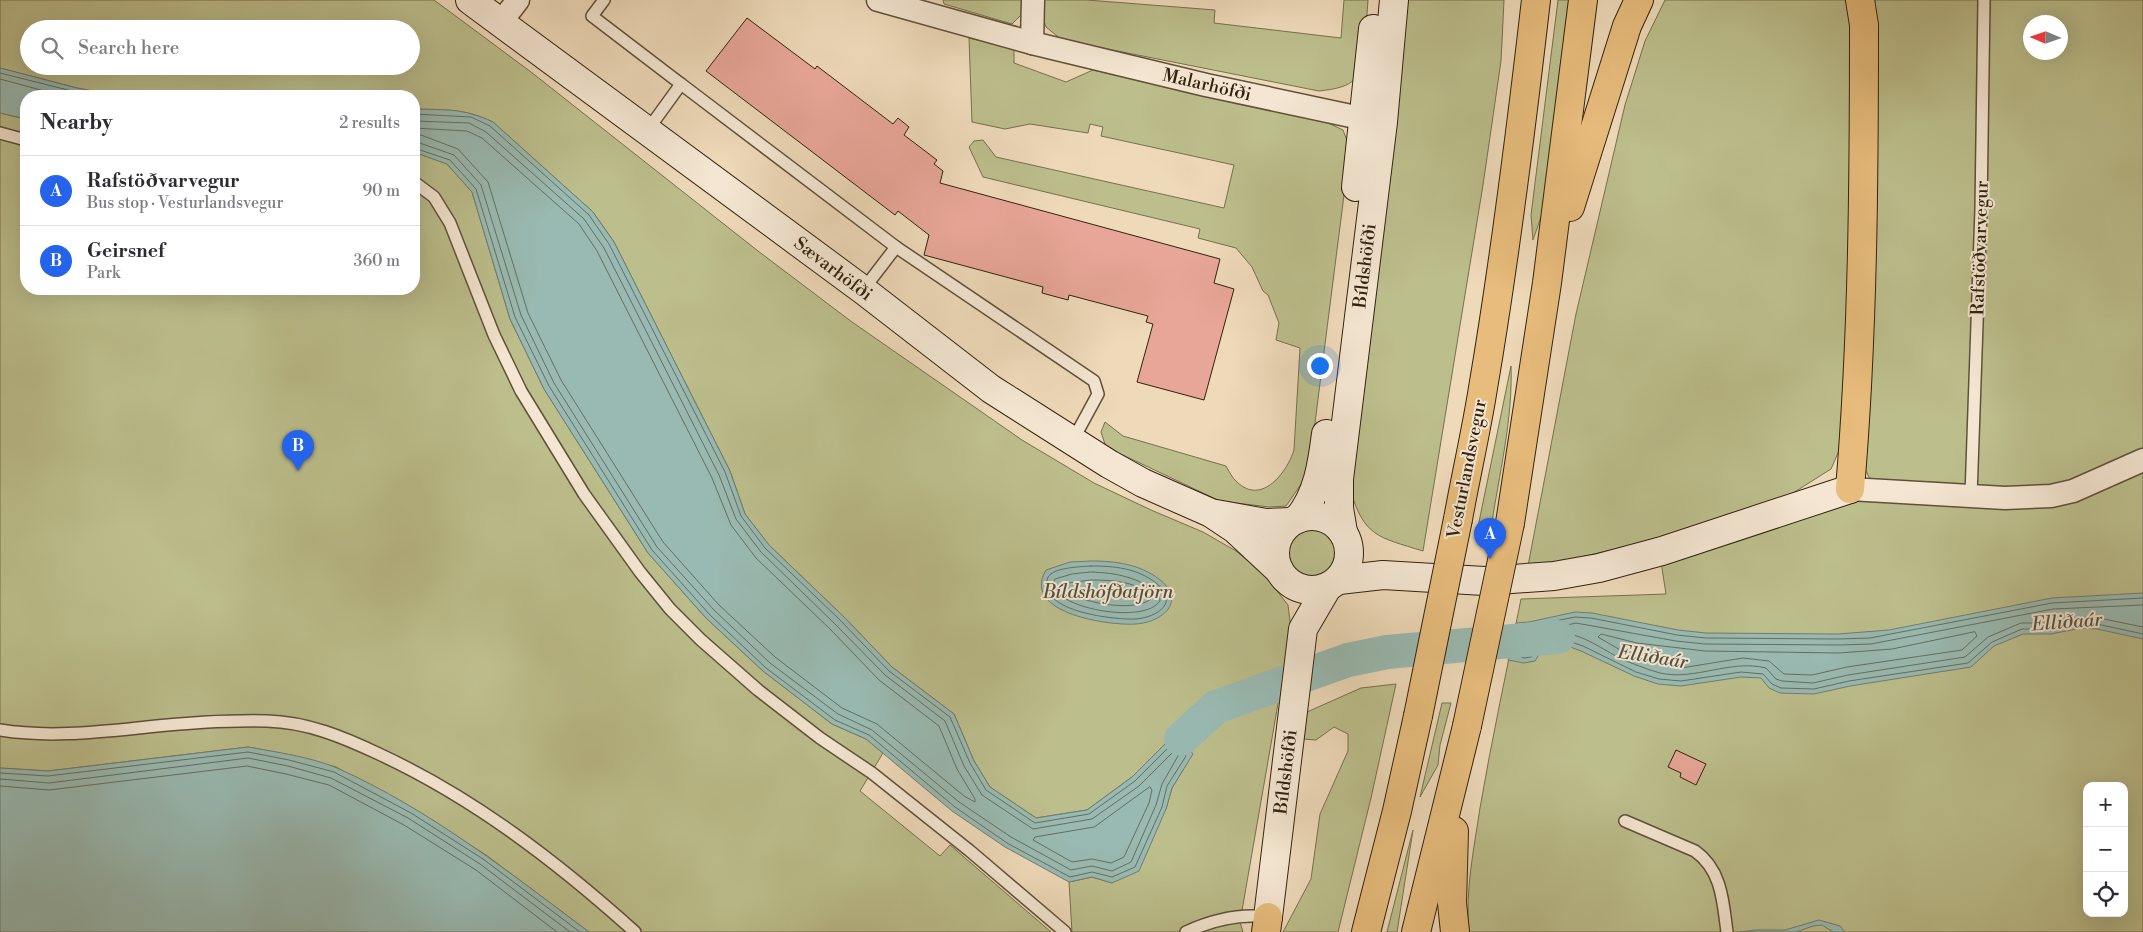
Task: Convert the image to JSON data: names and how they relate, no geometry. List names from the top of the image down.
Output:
{
  "streets": {
    "highway": ["Vesturlandsvegur"],
    "street": ["Malarhöfði", "Bíldshöfði", "Sævarhöfði"],
    "lane": ["Rafstöðvarvegur"]
  },
  "crossings": [
    ["Malarhöfði", "Bíldshöfði"],
    ["Bíldshöfði", "Sævarhöfði"]
  ],
  "water": ["Bíldshöfðatjörn", "Elliðaár"],
  "north": "left",
  "page": {
    "search": "Search here",
    "heading": ["Nearby", "2 results"],
    "list": [
      {
        "mark": "A",
        "name": "Rafstöðvarvegur",
        "note": "Bus stop · Vesturlandsvegur",
        "value": "90 m"
      },
      {
        "mark": "B",
        "name": "Geirsnef",
        "note": "Park",
        "value": "360 m"
      }
    ],
    "pins": ["B", "A"],
    "map_buttons": ["+", "−"]
  }
}
